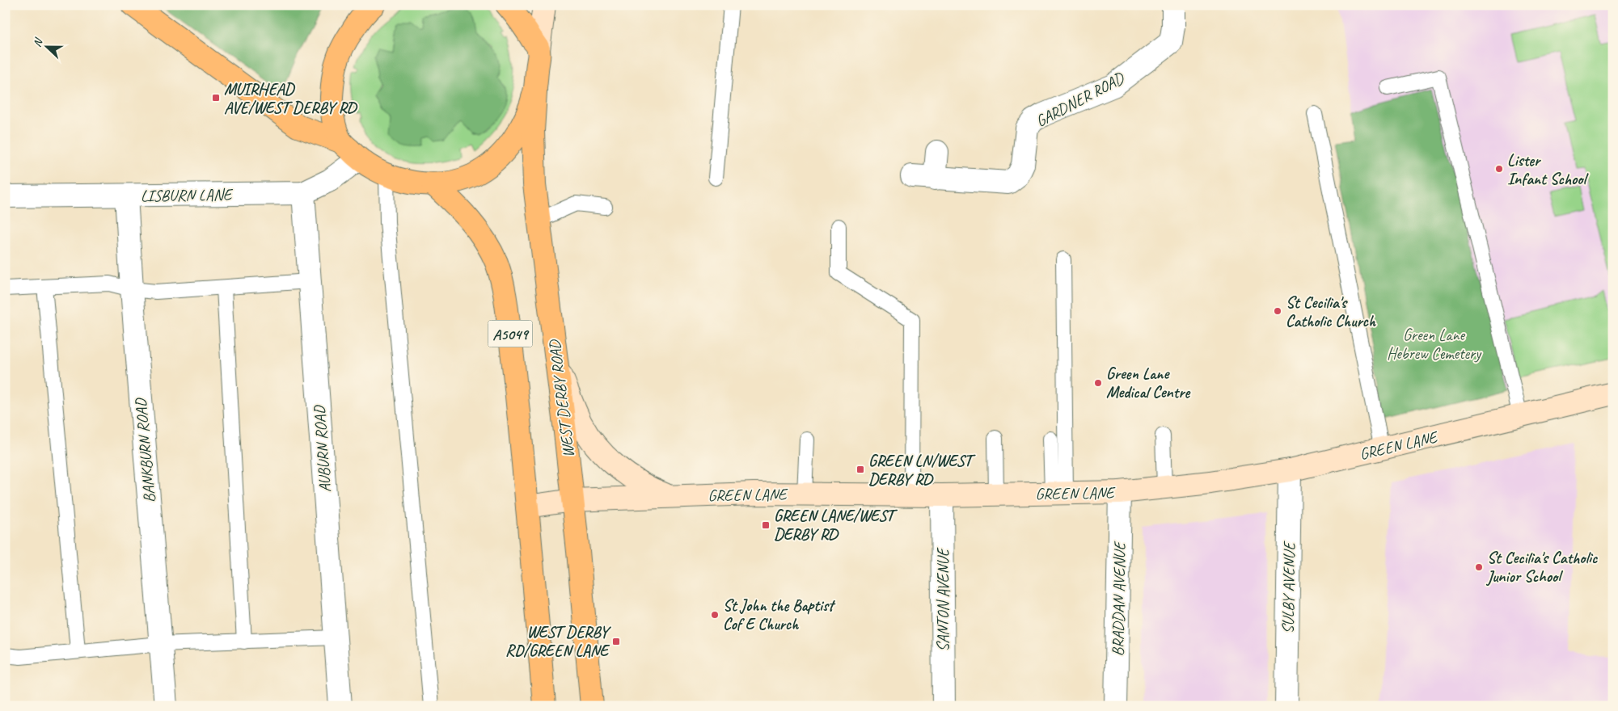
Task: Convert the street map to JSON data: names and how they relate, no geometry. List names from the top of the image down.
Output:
{
  "streets": {
    "highway": ["A5049", "WEST DERBY ROAD"],
    "main road": ["GREEN LANE"],
    "street": [
      "GARDNER ROAD",
      "LISBURN LANE",
      "AUBURN ROAD",
      "BANKBURN ROAD",
      "SULBY AVENUE",
      "BRADDAN AVENUE",
      "SANTON AVENUE"
    ]
  },
  "crossings": [
    ["LISBURN LANE", "A5049"],
    ["LISBURN LANE", "AUBURN ROAD"],
    ["LISBURN LANE", "BANKBURN ROAD"],
    ["A5049", "WEST DERBY ROAD"],
    ["A5049", "GREEN LANE"],
    ["WEST DERBY ROAD", "GREEN LANE"],
    ["GREEN LANE", "SULBY AVENUE"],
    ["GREEN LANE", "BRADDAN AVENUE"],
    ["GREEN LANE", "SANTON AVENUE"]
  ],
  "parks": ["Green Lane Hebrew Cemetery"],
  "places": {
    "transit": [
      "MUIRHEAD AVE/WEST DERBY RD",
      "GREEN LN/WEST DERBY RD",
      "GREEN LANE/WEST DERBY RD",
      "WEST DERBY RD/GREEN LANE"
    ],
    "other": [
      "Lister Infant School",
      "St Cecilia's Catholic Church",
      "Green Lane Medical Centre",
      "St Cecilia's Catholic Junior School",
      "St John the Baptist Cof E Church"
    ]
  },
  "north": "left"
}
